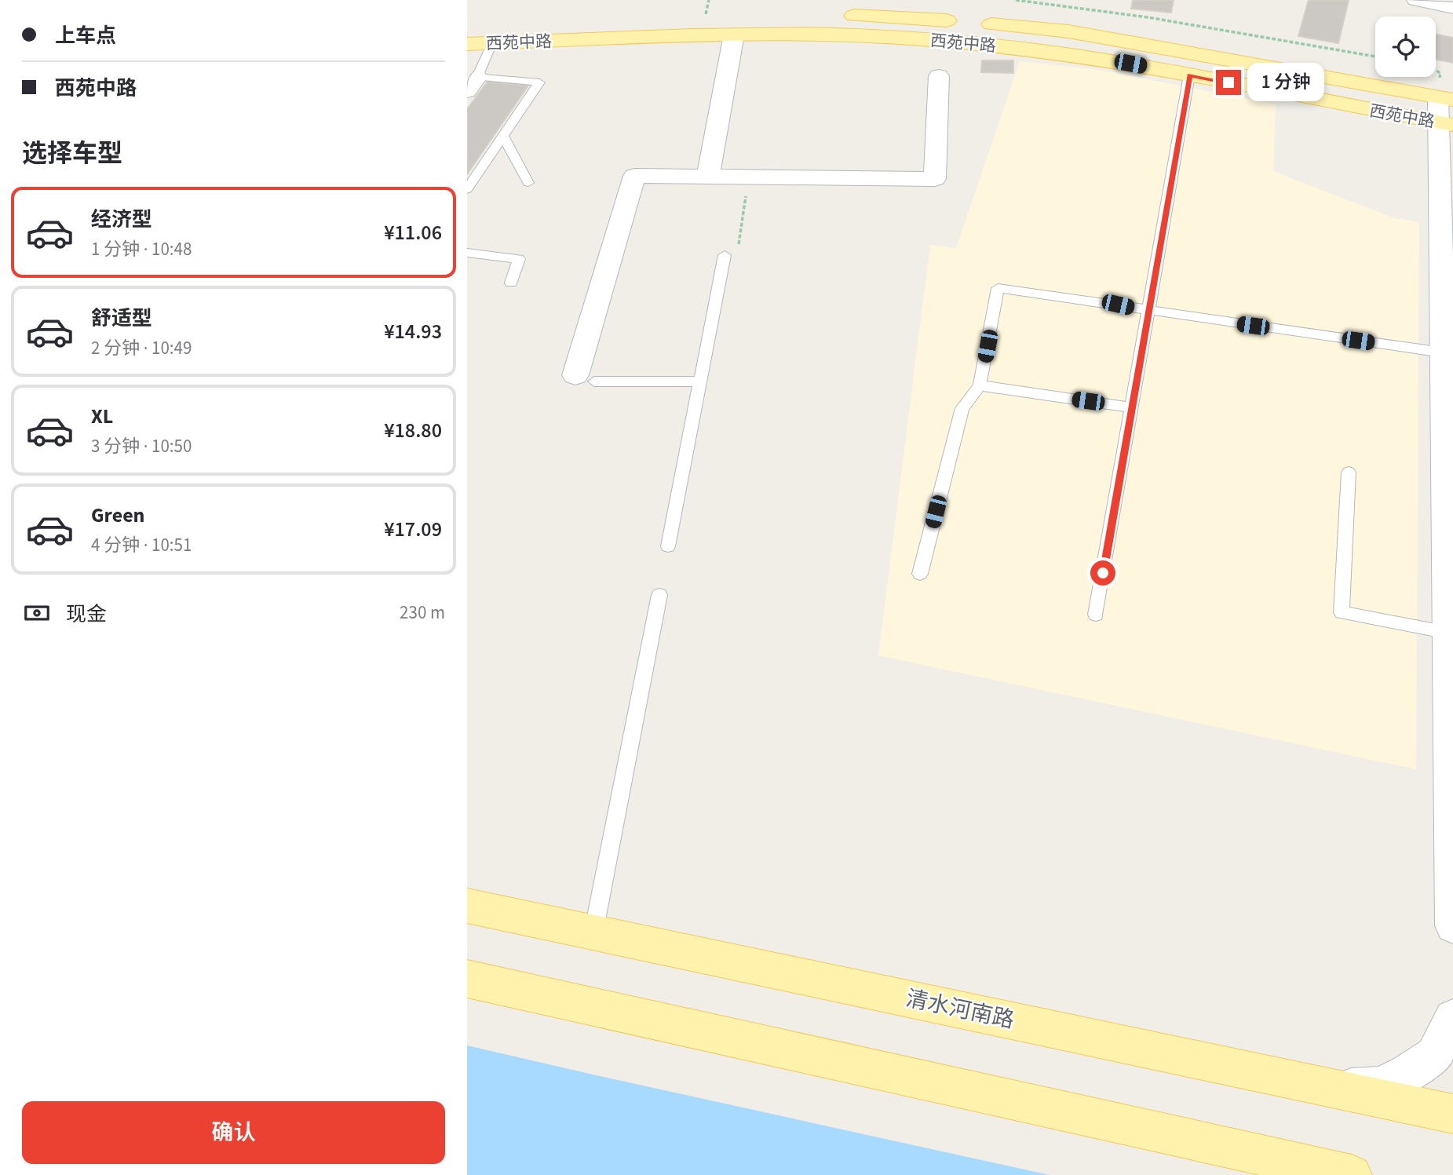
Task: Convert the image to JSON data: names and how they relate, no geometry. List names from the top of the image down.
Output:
{
  "streets": {
    "main road": ["西苑中路", "清水河南路"]
  },
  "page": {
    "banner": ["上车点", "西苑中路"],
    "bubble": "1 分钟",
    "heading": "选择车型",
    "list": [
      {
        "name": "经济型",
        "note": "1 分钟 · 10:48",
        "value": "¥11.06"
      },
      {
        "name": "舒适型",
        "note": "2 分钟 · 10:49",
        "value": "¥14.93"
      },
      {
        "name": "XL",
        "note": "3 分钟 · 10:50",
        "value": "¥18.80"
      },
      {
        "name": "Green",
        "note": "4 分钟 · 10:51",
        "value": "¥17.09"
      }
    ],
    "pay": ["现金", "230 m"],
    "buttons": "确认"
  }
}
